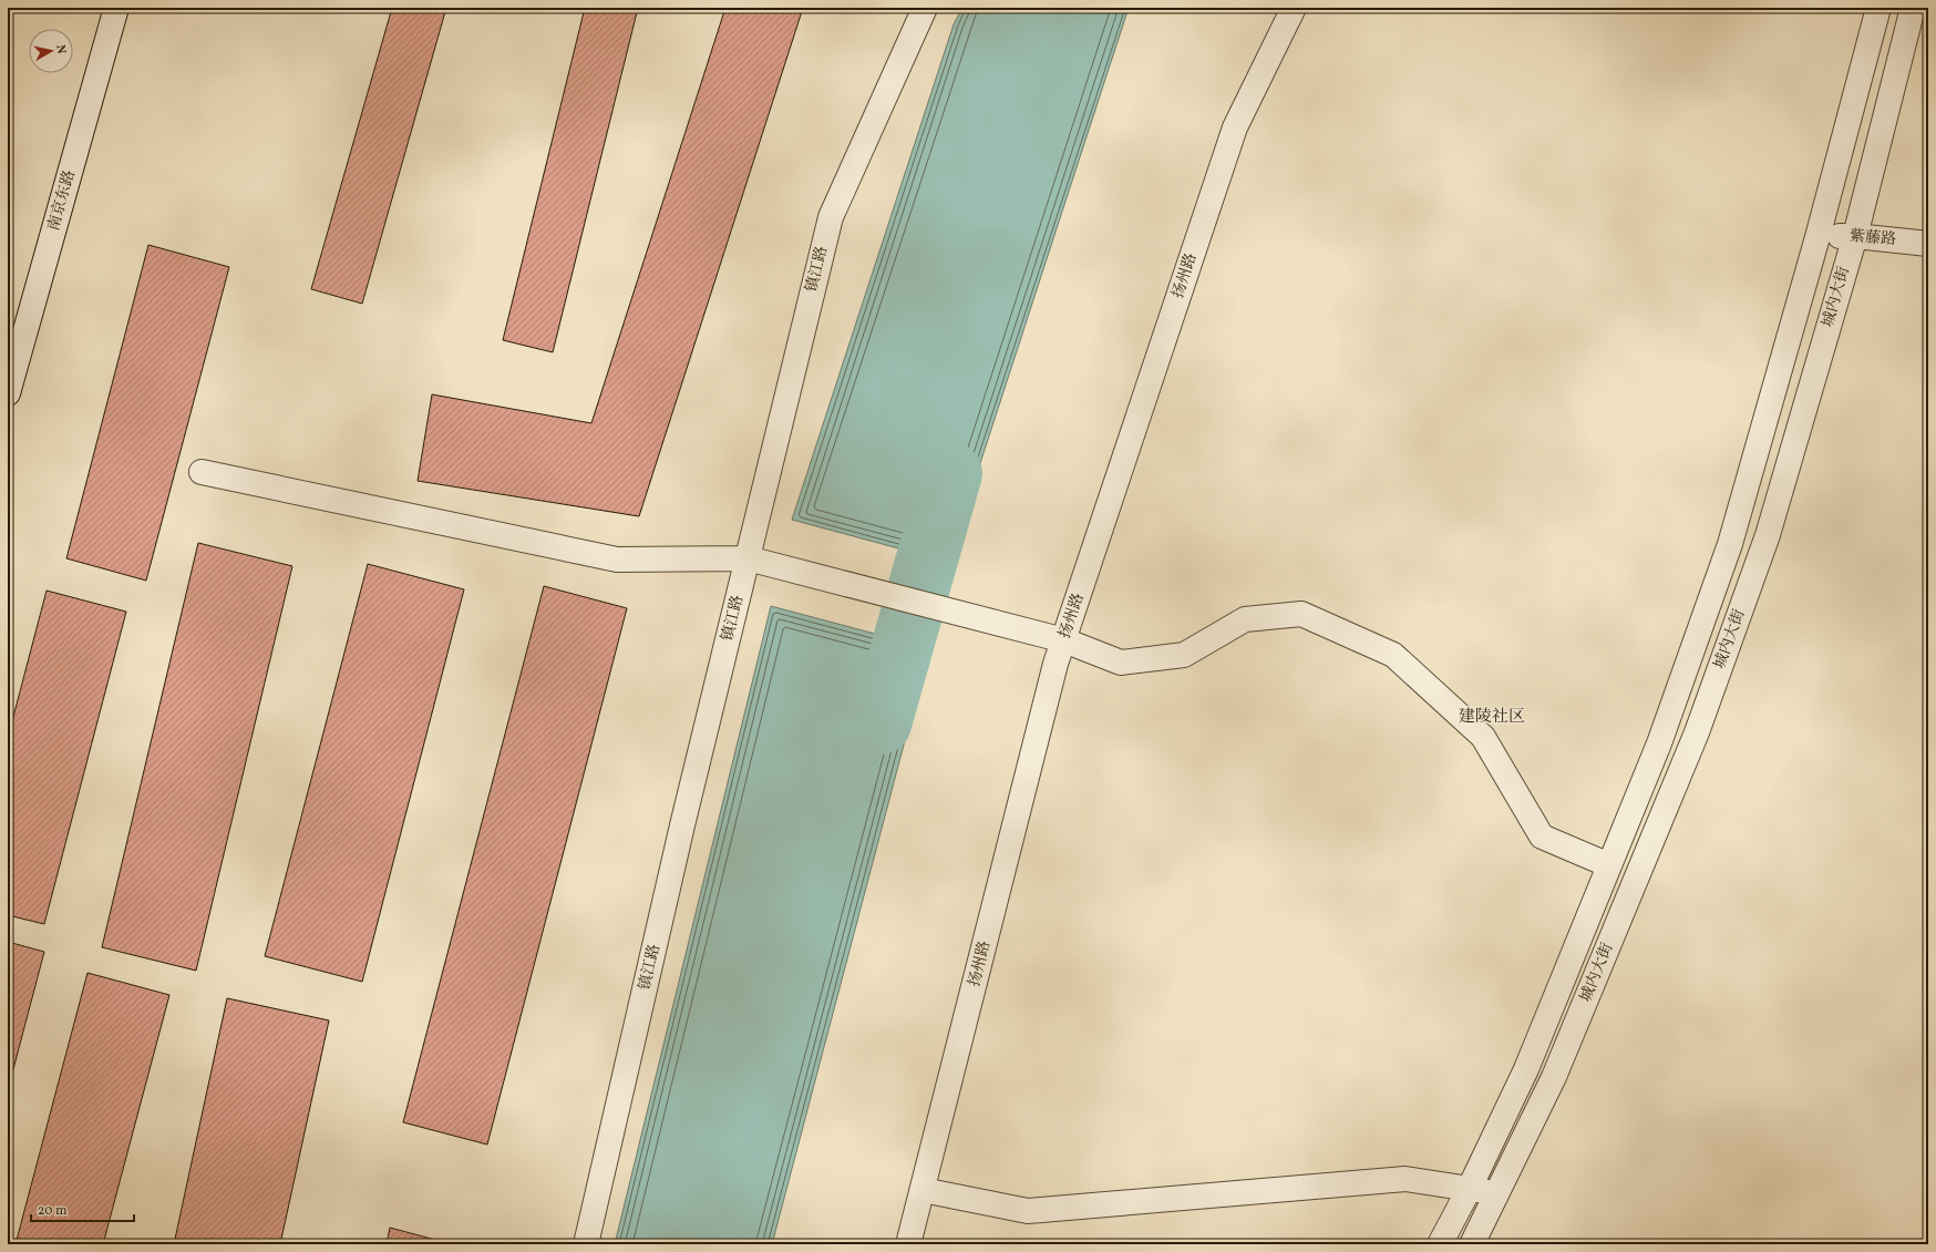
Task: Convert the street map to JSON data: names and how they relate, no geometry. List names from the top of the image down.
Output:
{
  "streets": {
    "street": [
      "南京东路",
      "紫藤路",
      "镇江路",
      "扬州路",
      "城内大街"
    ]
  },
  "crossings": [
    ["紫藤路", "城内大街"]
  ],
  "districts": ["建陵社区"],
  "scale_bar": "20 m",
  "north": "right"
}
